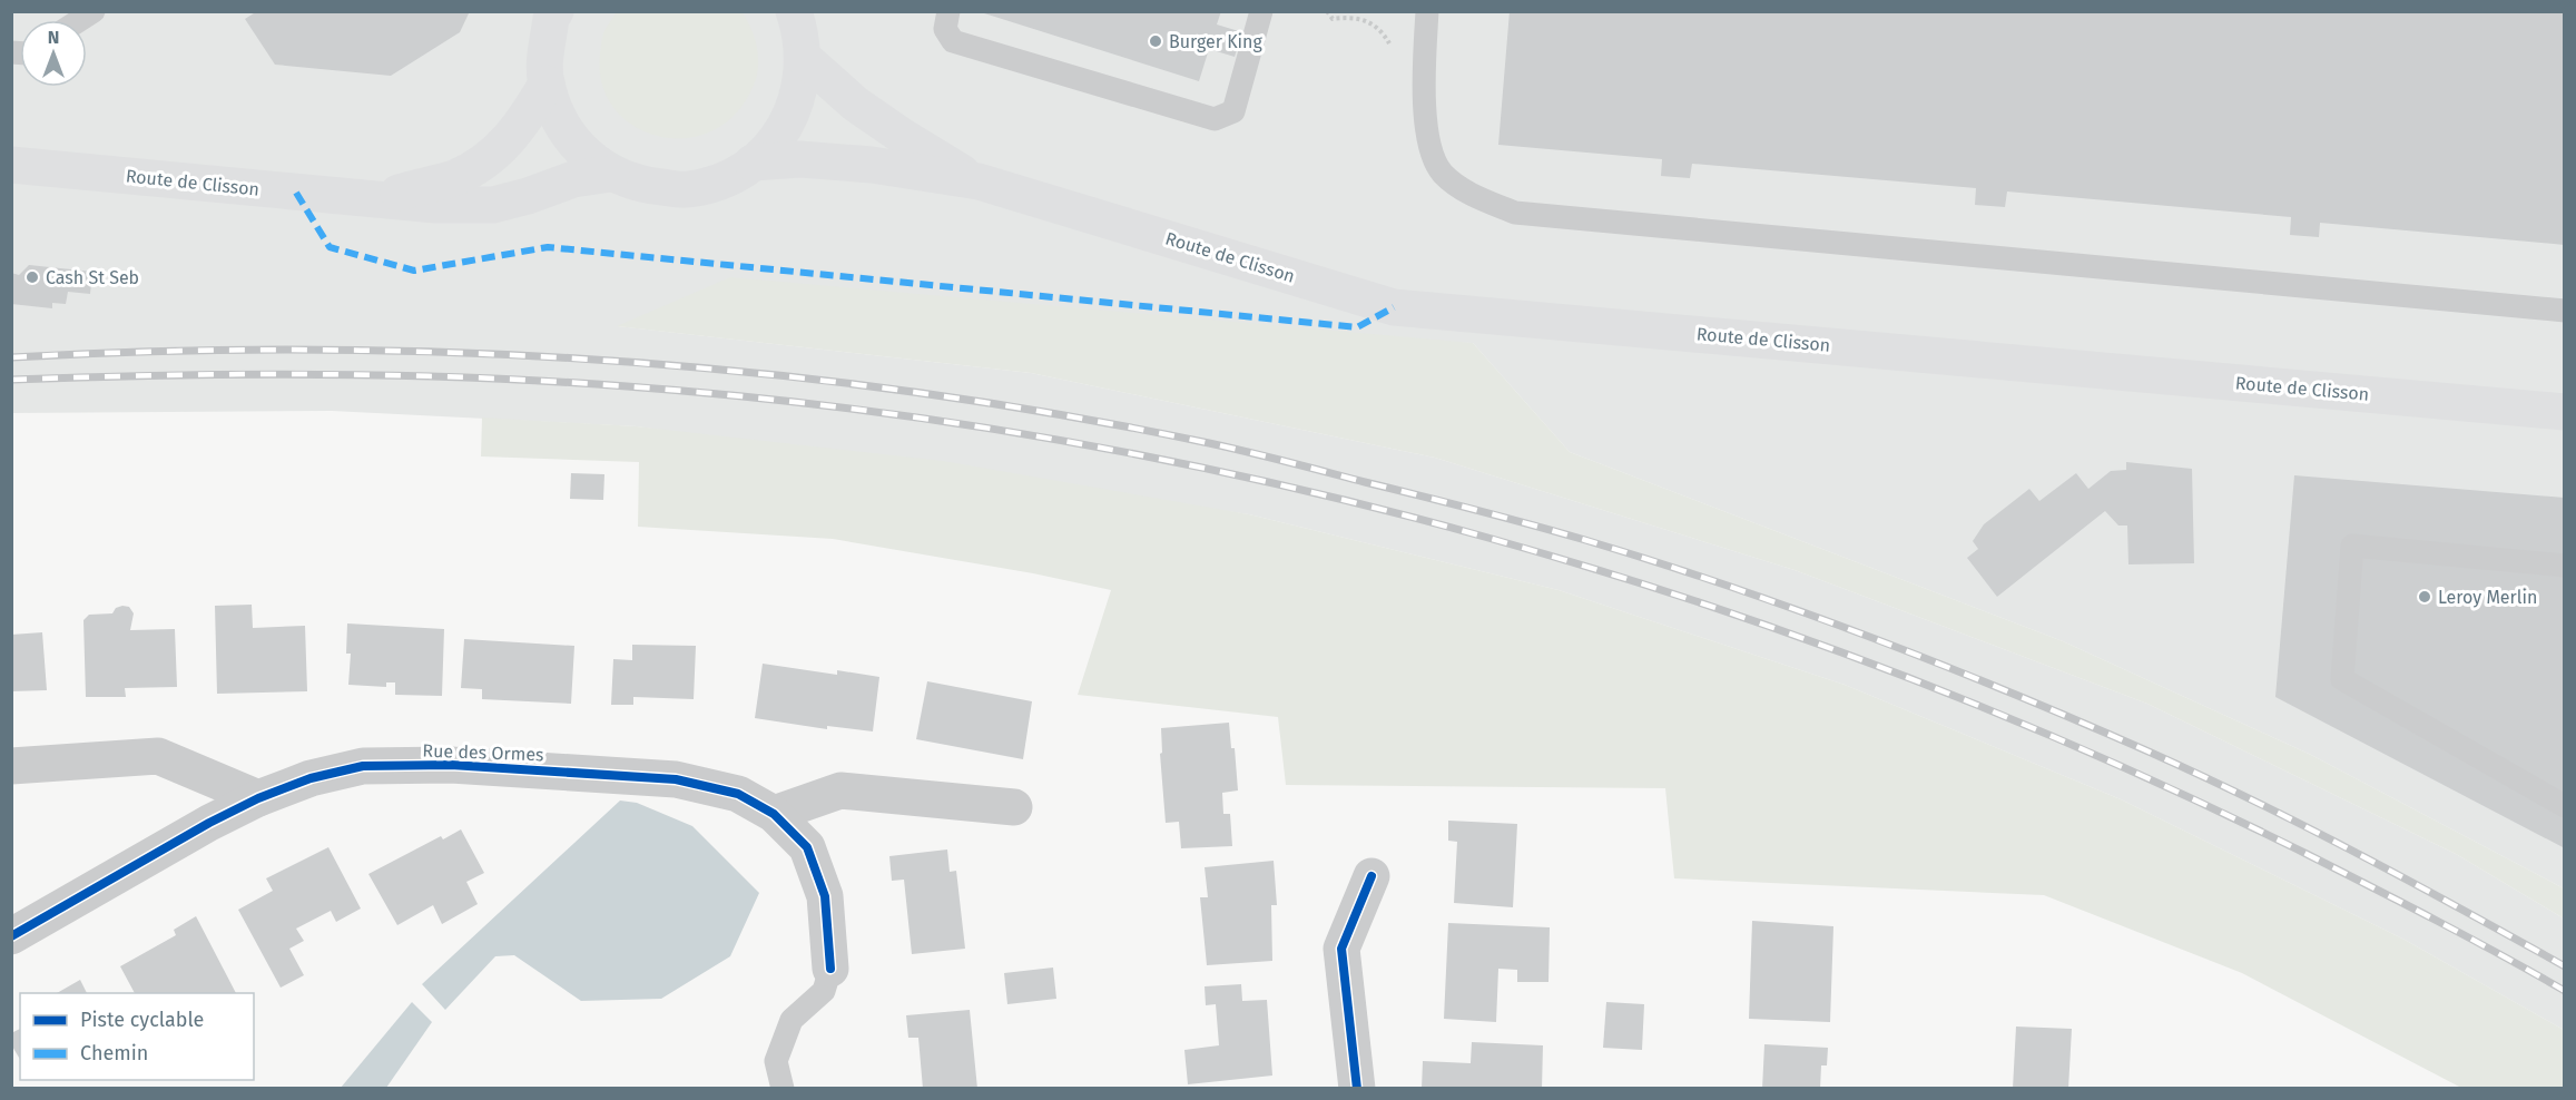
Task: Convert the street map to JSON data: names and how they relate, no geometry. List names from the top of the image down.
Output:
{
  "streets": {
    "main road": ["Route de Clisson"],
    "street": ["Rue des Ormes"]
  },
  "places": ["Burger King", "Cash St Seb", "Leroy Merlin"],
  "legend": ["Piste cyclable", "Chemin"],
  "north": "top"
}
